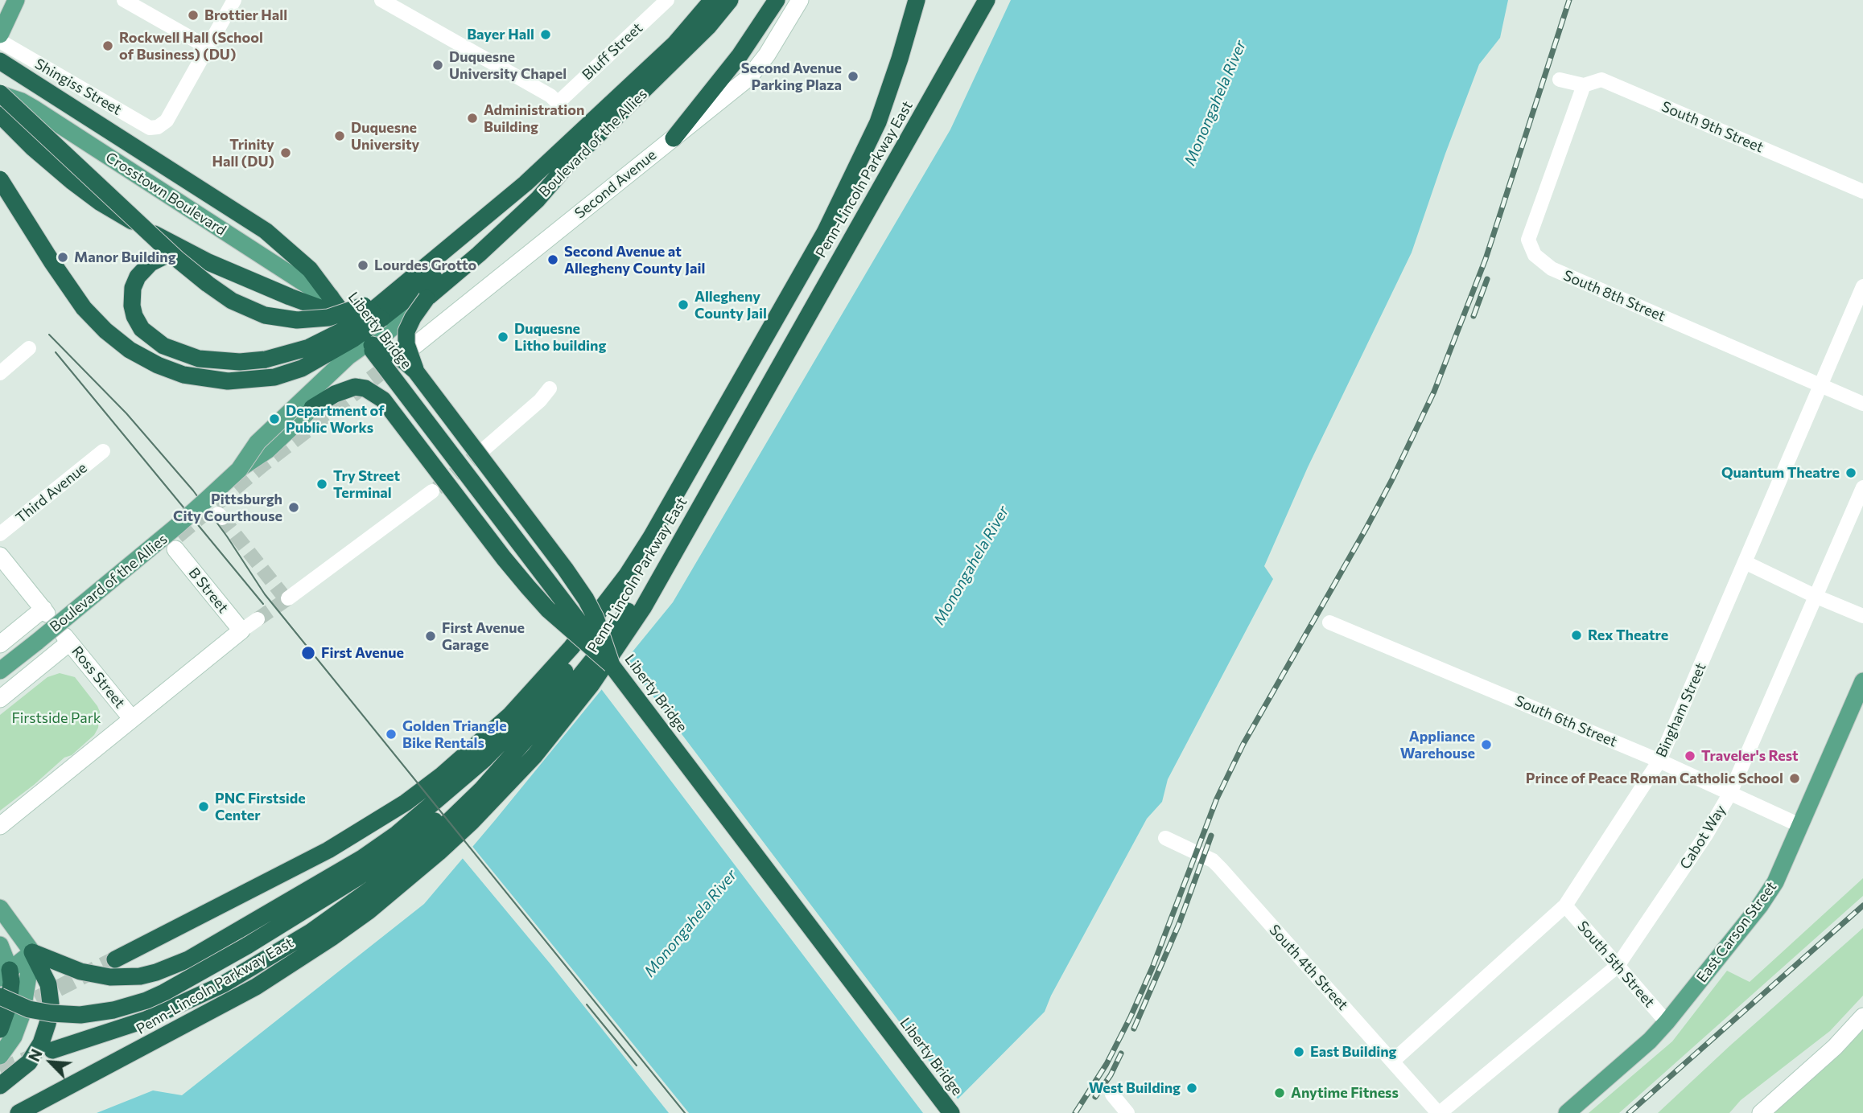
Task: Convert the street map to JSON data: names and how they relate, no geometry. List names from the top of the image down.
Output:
{
  "streets": {
    "highway": ["Boulevard of the Allies", "Penn-Lincoln Parkway East", "Liberty Bridge"],
    "main road": [
      "Second Avenue",
      "Crosstown Boulevard",
      "B Street",
      "Ross Street",
      "East Carson Street"
    ],
    "street": [
      "Bluff Street",
      "Shingiss Street",
      "South 9th Street",
      "South 8th Street",
      "Third Avenue",
      "Bingham Street",
      "South 6th Street",
      "Cabot Way",
      "South 5th Street",
      "South 4th Street"
    ]
  },
  "crossings": [
    ["South 9th Street", "South 8th Street"],
    ["Boulevard of the Allies", "Liberty Bridge"],
    ["Crosstown Boulevard", "Liberty Bridge"],
    ["South 8th Street", "Bingham Street"],
    ["Bingham Street", "South 6th Street"],
    ["Bingham Street", "South 5th Street"],
    ["Bingham Street", "South 4th Street"],
    ["South 6th Street", "Cabot Way"],
    ["South 6th Street", "East Carson Street"],
    ["Cabot Way", "South 5th Street"],
    ["Cabot Way", "South 4th Street"],
    ["East Carson Street", "South 5th Street"]
  ],
  "water": ["Monongahela River"],
  "parks": ["Firstside Park"],
  "places": [
    "Brottier Hall",
    "Bayer Hall",
    "Rockwell Hall (School of Business) (DU)",
    "Duquesne University Chapel",
    "Second Avenue Parking Plaza",
    "Administration Building",
    "Duquesne University",
    "Trinity Hall (DU)",
    "Manor Building",
    "Second Avenue at Allegheny County Jail",
    "Lourdes Grotto",
    "Allegheny County Jail",
    "Duquesne Litho building",
    "Department of Public Works",
    "Quantum Theatre",
    "Try Street Terminal",
    "Pittsburgh City Courthouse",
    "Rex Theatre",
    "First Avenue Garage",
    "First Avenue",
    "Golden Triangle Bike Rentals",
    "Appliance Warehouse",
    "Traveler's Rest",
    "Prince of Peace Roman Catholic School",
    "PNC Firstside Center",
    "East Building",
    "West Building",
    "Anytime Fitness"
  ],
  "north": "top left"
}
